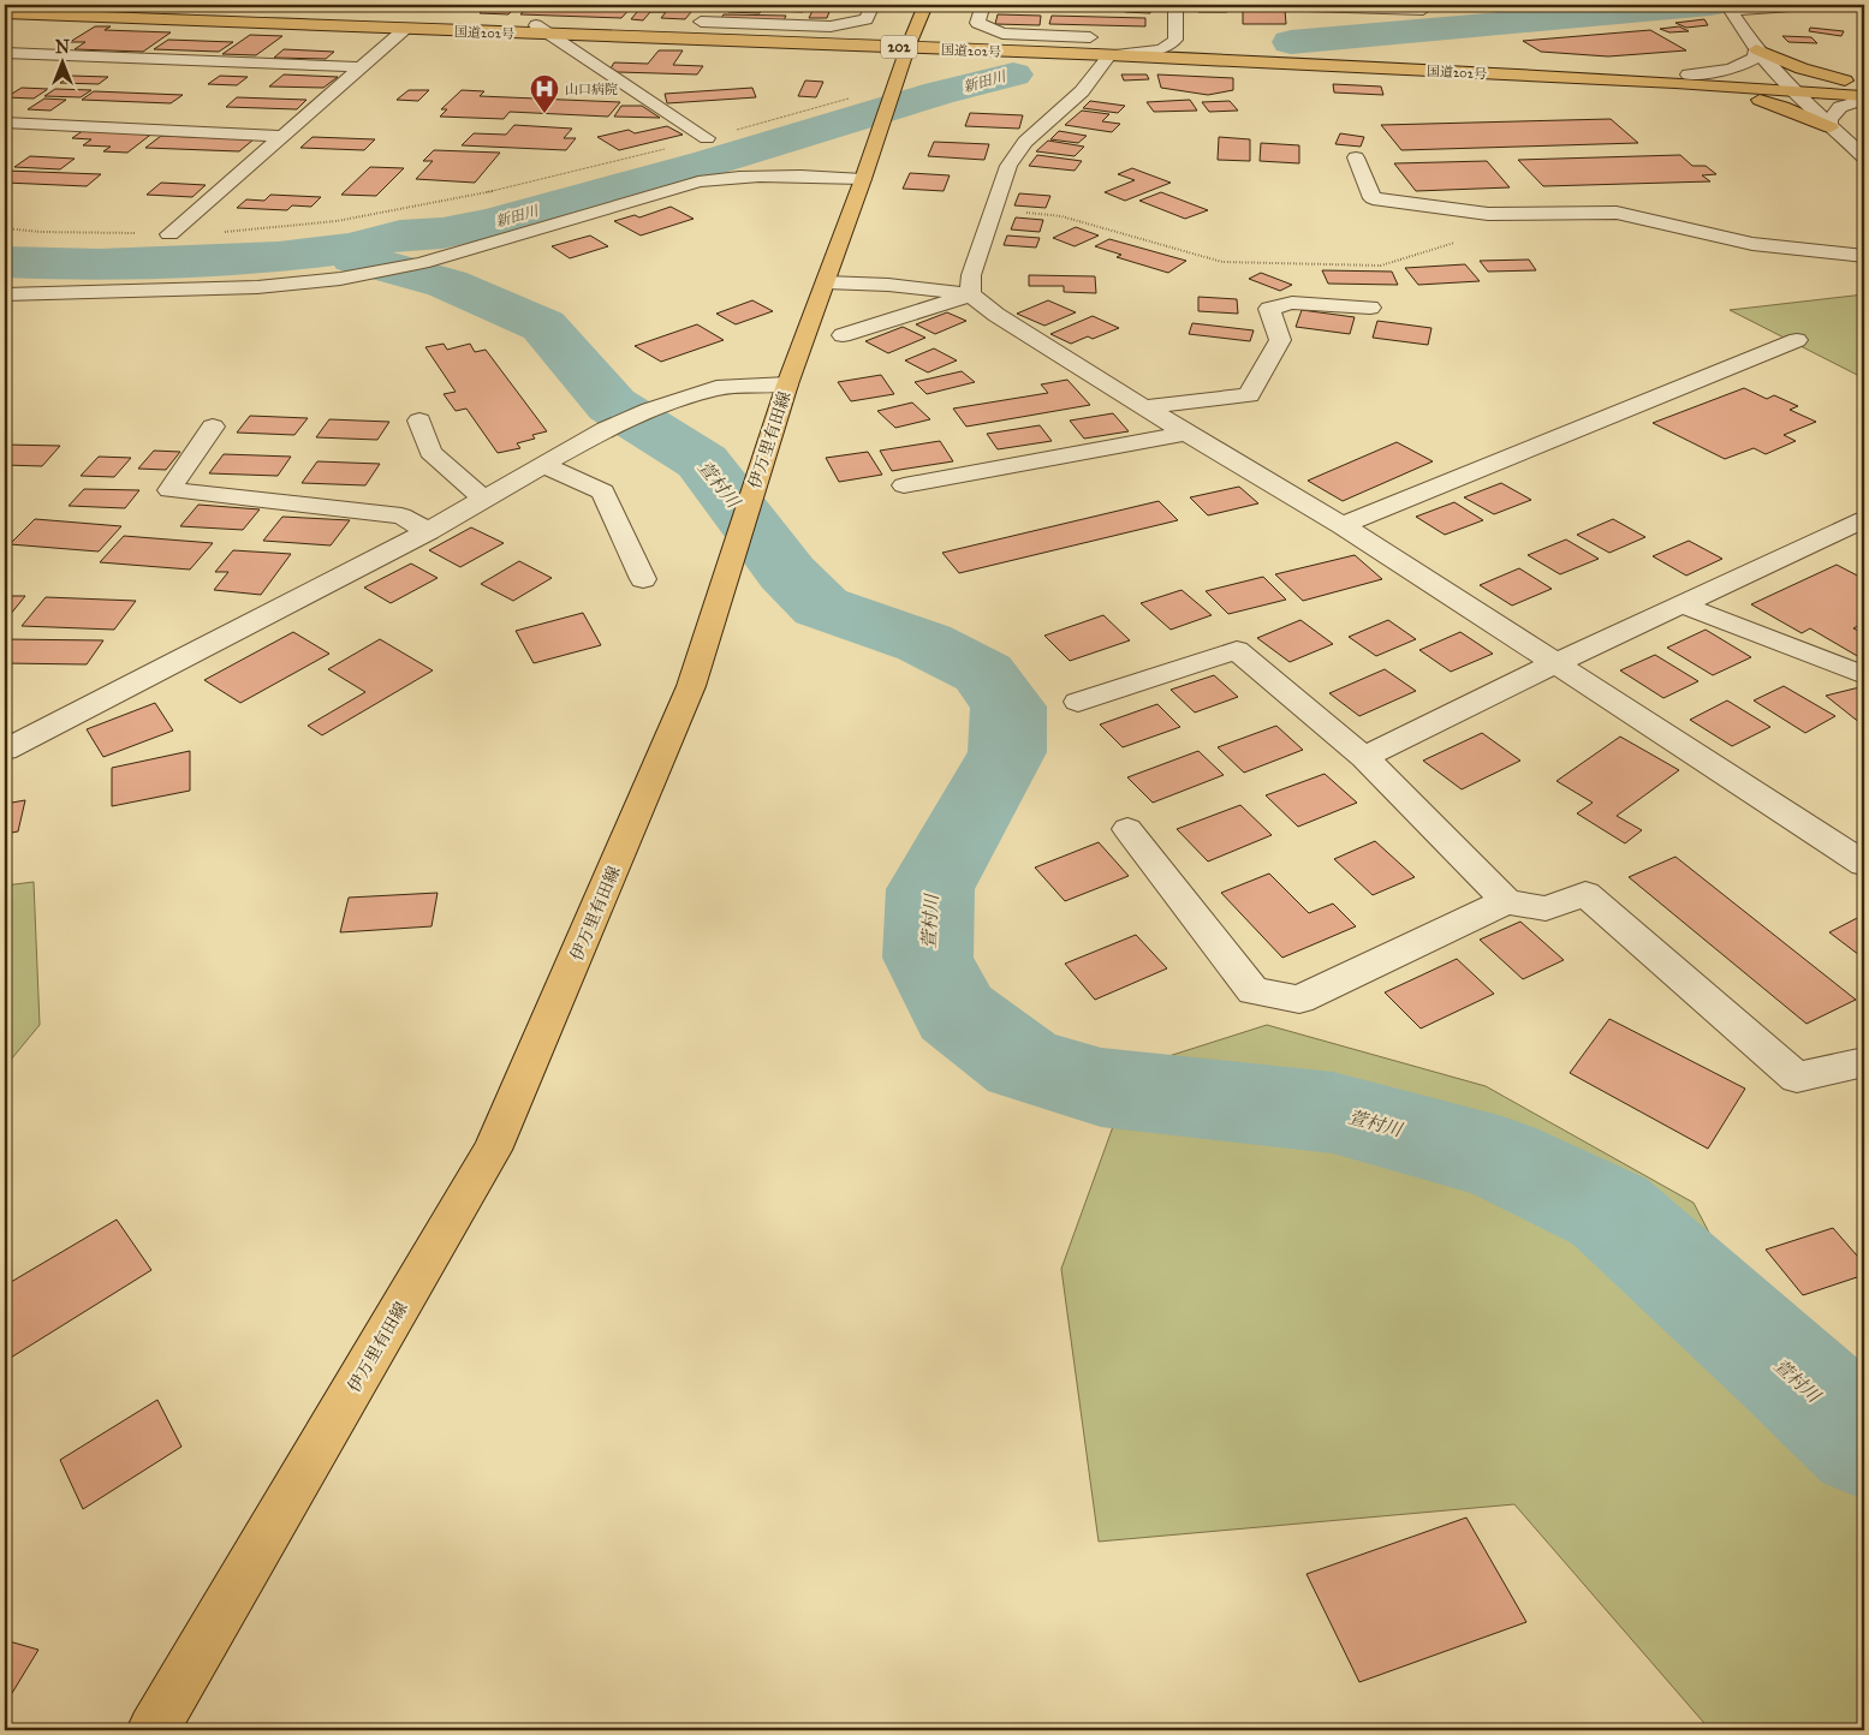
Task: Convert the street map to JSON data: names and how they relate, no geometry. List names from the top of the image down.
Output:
{
  "streets": {
    "main road": ["国道202号", "202", "伊万里有田線"]
  },
  "crossings": [
    ["国道202号", "伊万里有田線"]
  ],
  "water": ["新田川", "萱村川"],
  "places": {
    "hospital": ["山口病院"]
  },
  "north": "top"
}
